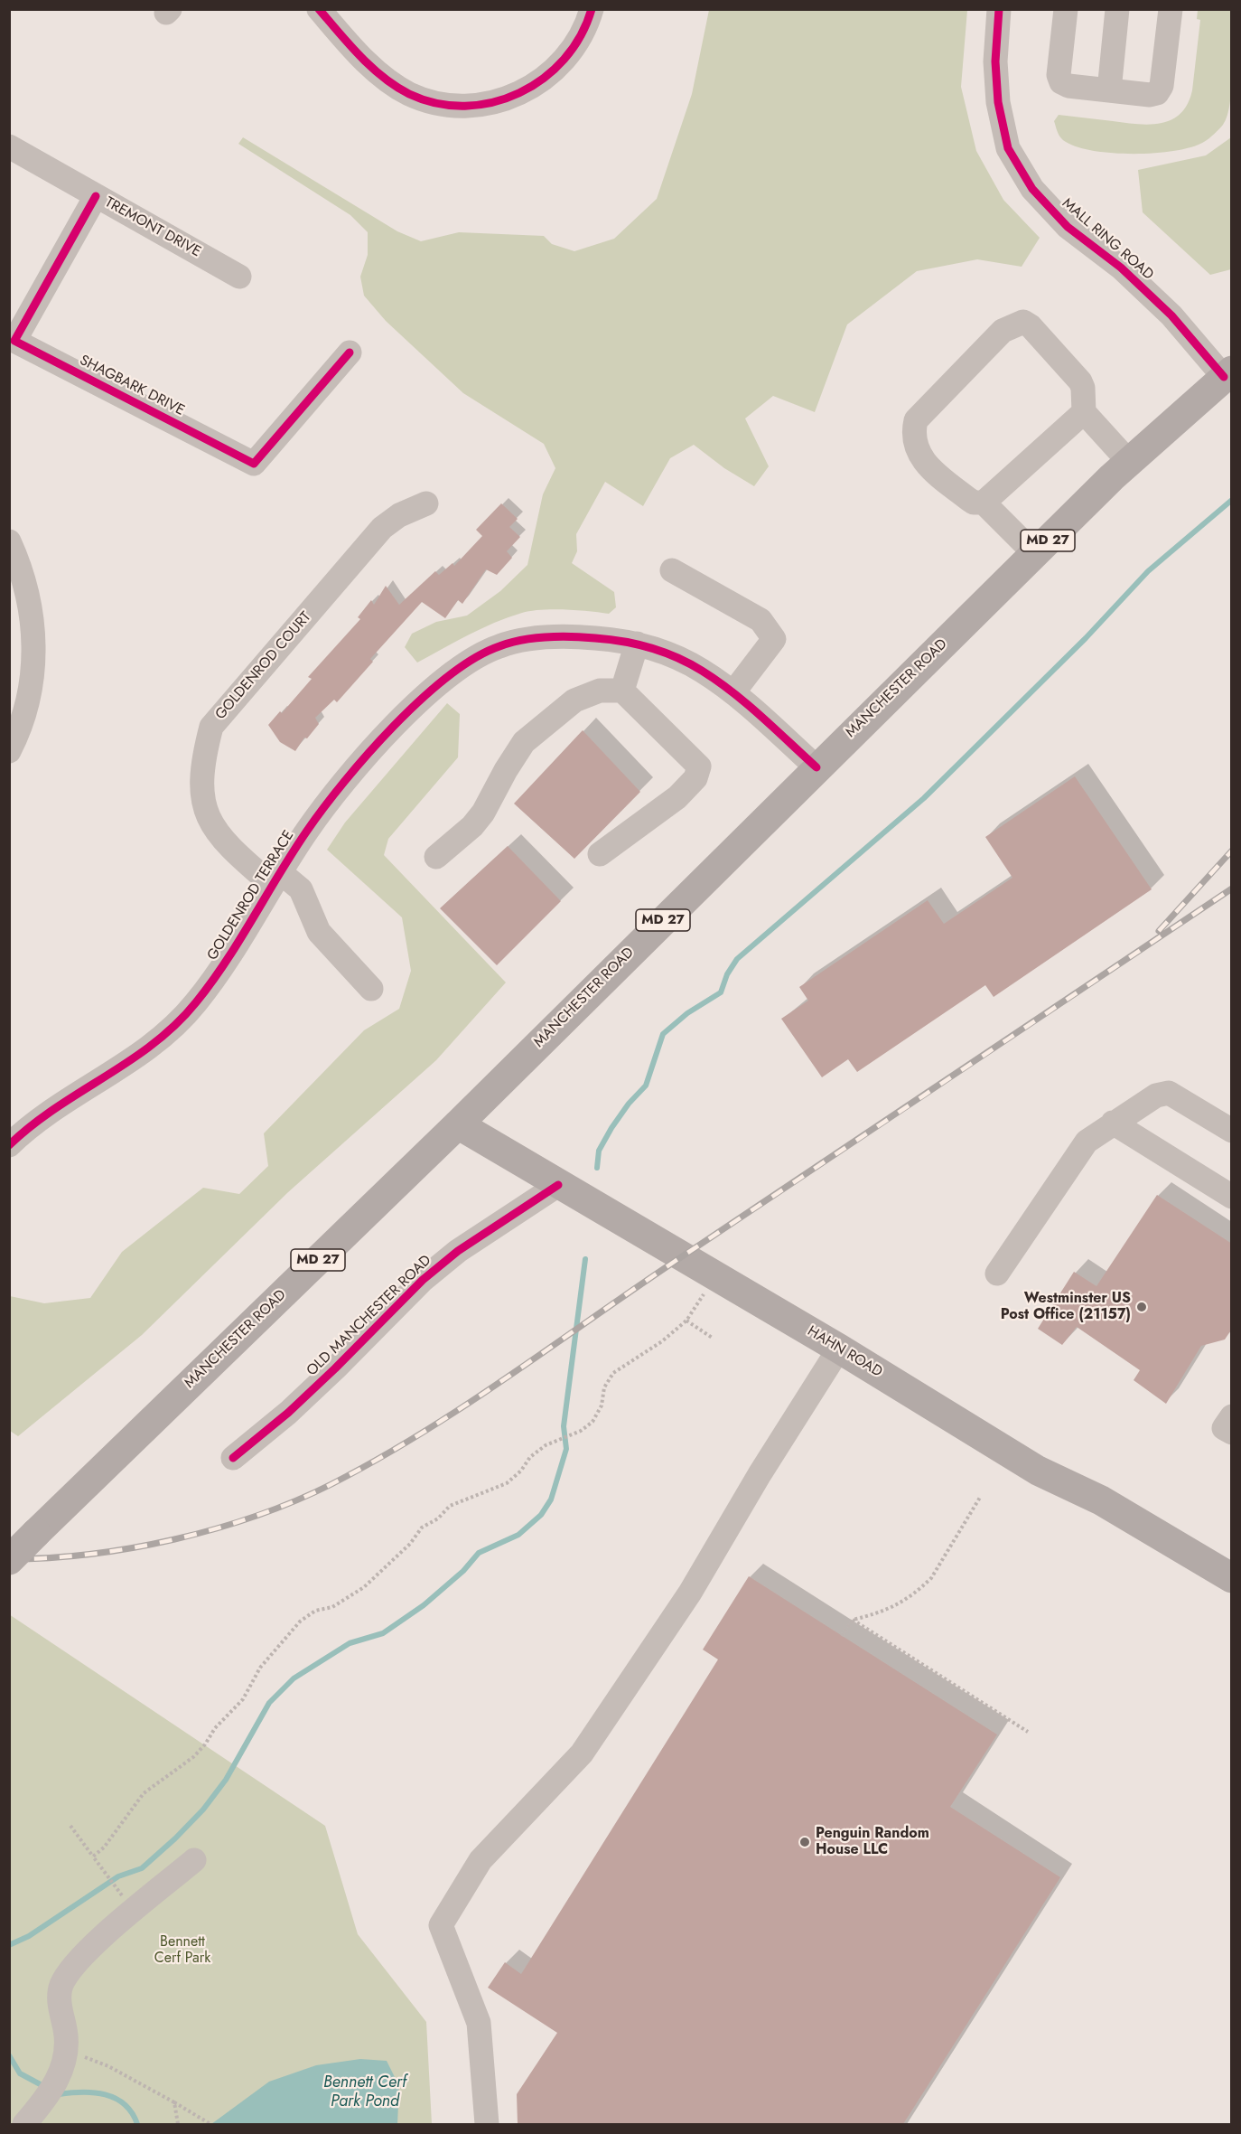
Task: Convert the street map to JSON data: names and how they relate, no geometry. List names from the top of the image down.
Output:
{
  "streets": {
    "main road": ["MD 27", "MANCHESTER ROAD", "HAHN ROAD"],
    "street": [
      "TREMONT DRIVE",
      "MALL RING ROAD",
      "SHAGBARK DRIVE",
      "GOLDENROD COURT",
      "GOLDENROD TERRACE",
      "OLD MANCHESTER ROAD"
    ]
  },
  "crossings": [
    ["TREMONT DRIVE", "SHAGBARK DRIVE"],
    ["MALL RING ROAD", "MANCHESTER ROAD"],
    ["GOLDENROD COURT", "GOLDENROD TERRACE"],
    ["MANCHESTER ROAD", "GOLDENROD TERRACE"],
    ["MANCHESTER ROAD", "HAHN ROAD"],
    ["OLD MANCHESTER ROAD", "HAHN ROAD"]
  ],
  "water": ["Bennett Cerf Park Pond"],
  "parks": ["Bennett Cerf Park"],
  "places": ["Westminster US Post Office (21157)", "Penguin Random House LLC"]
}
